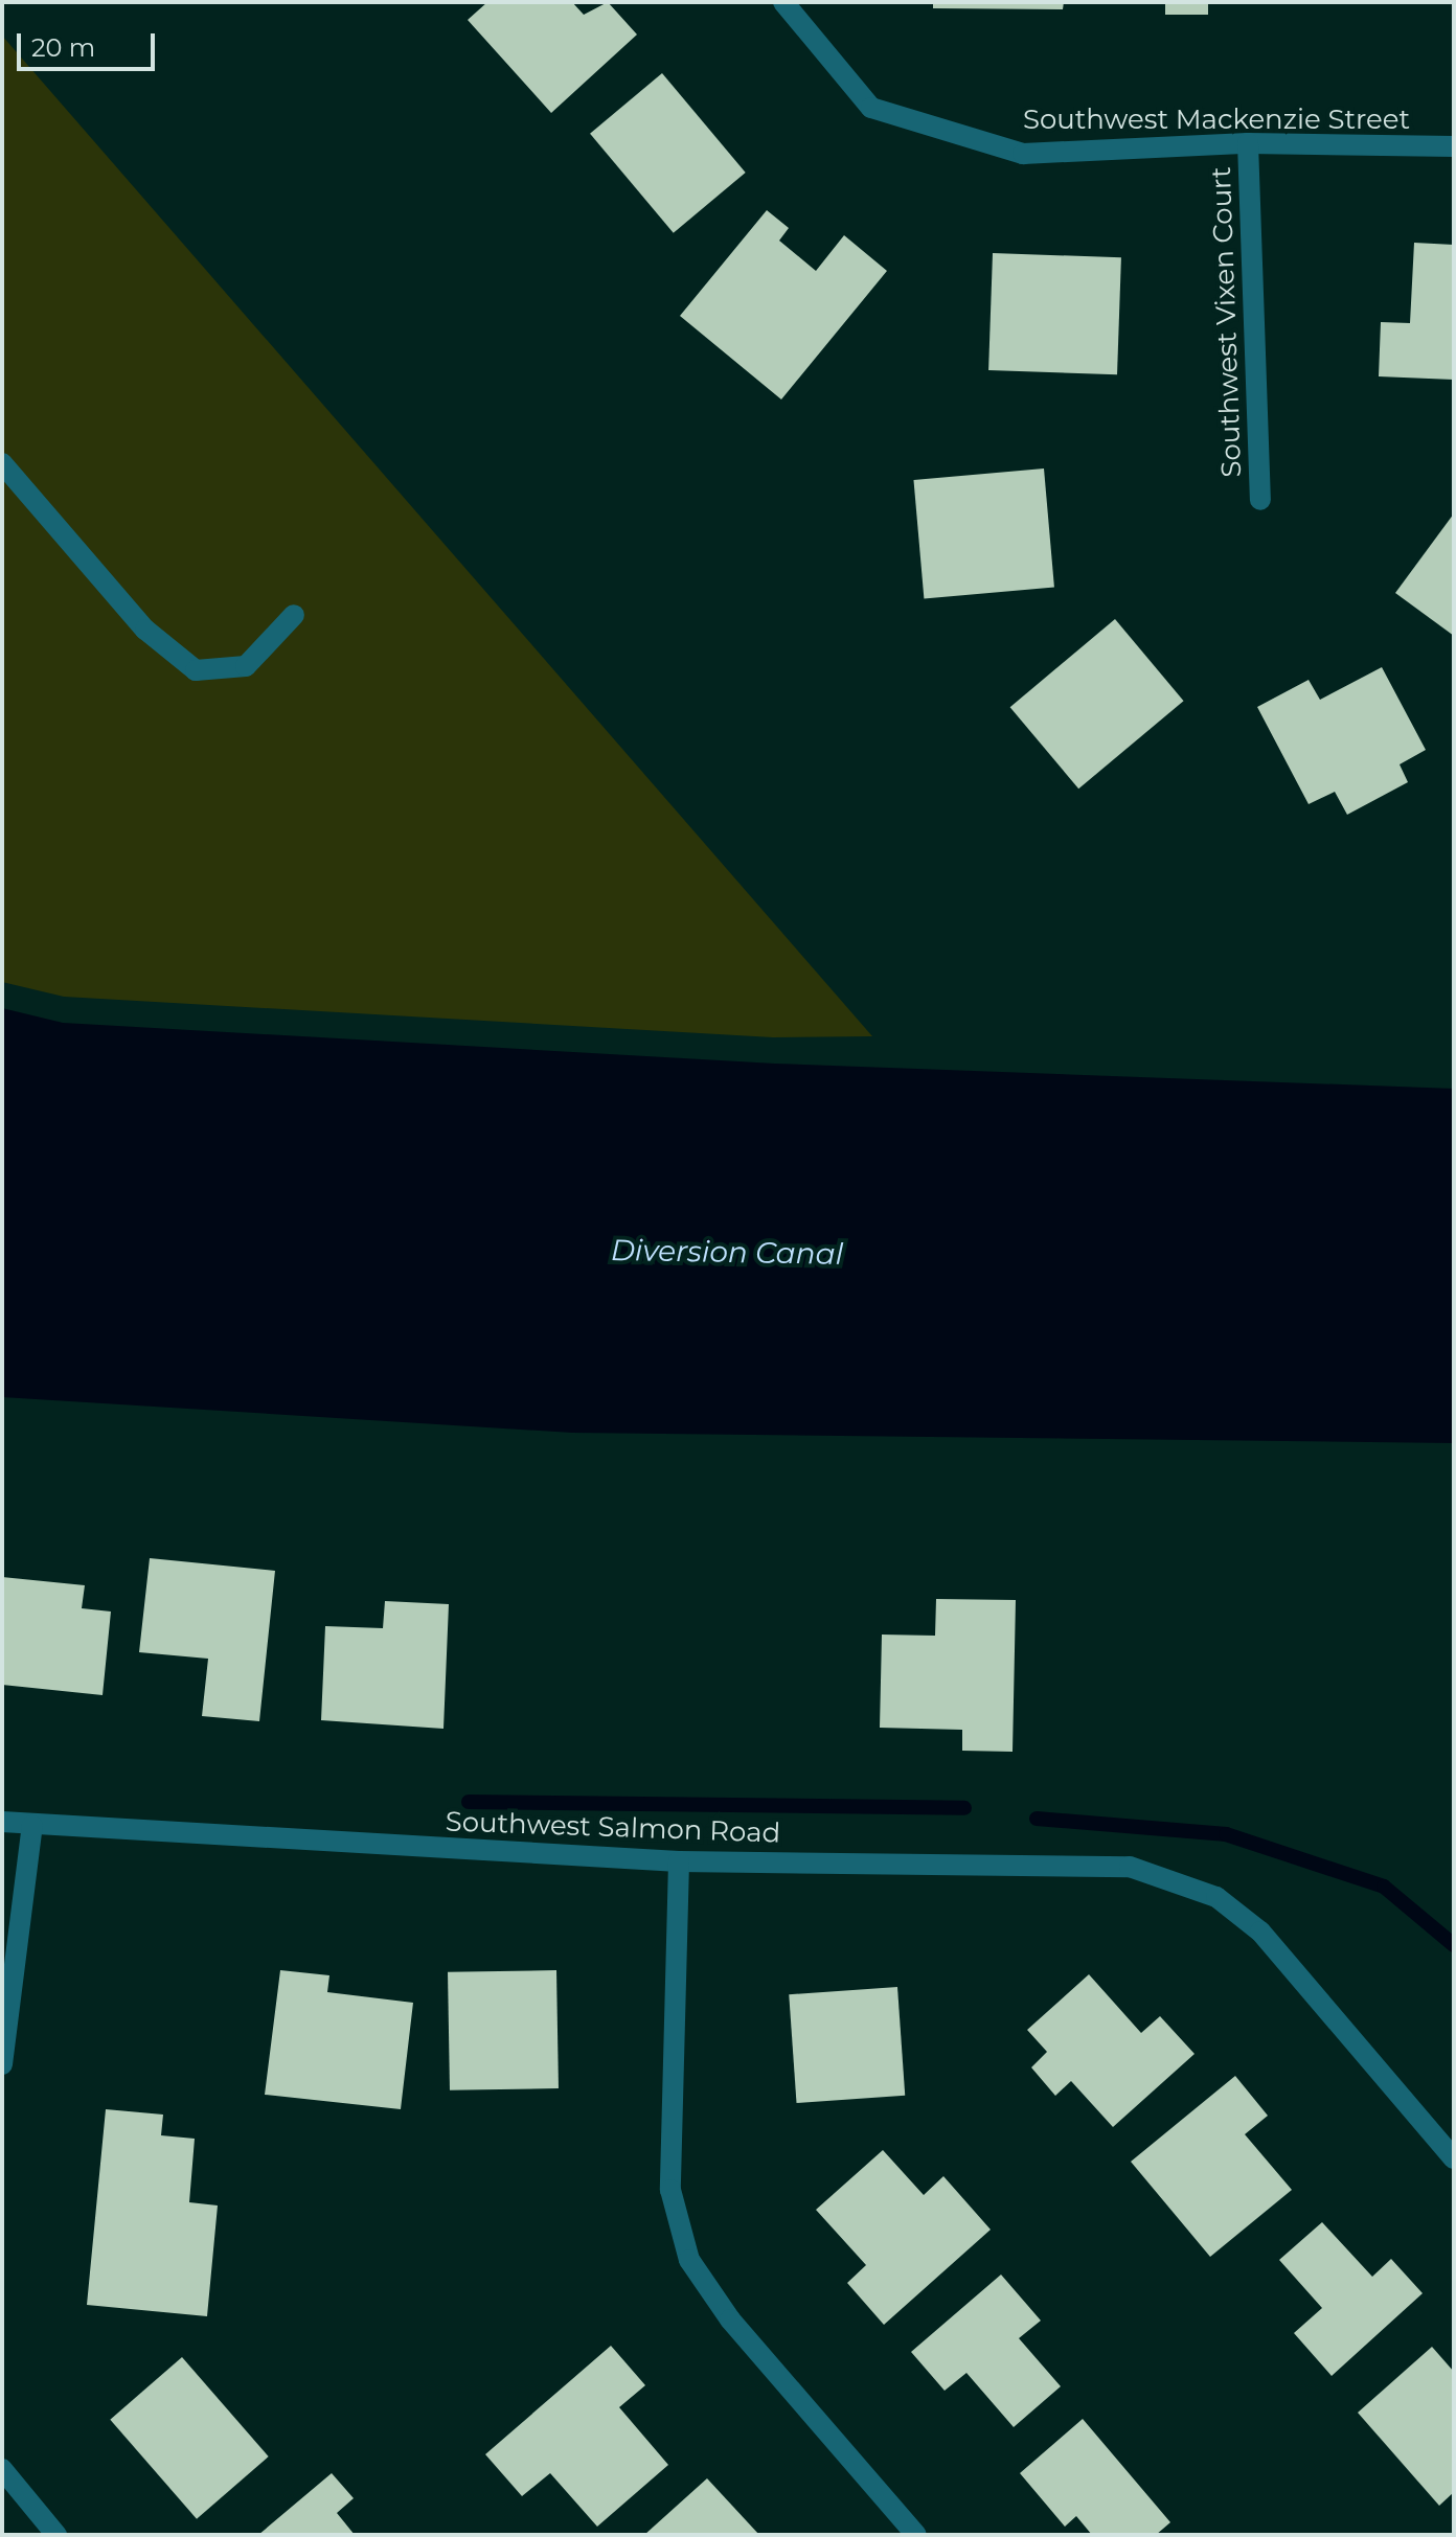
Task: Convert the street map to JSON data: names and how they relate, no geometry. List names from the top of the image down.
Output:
{
  "streets": {
    "street": ["Southwest Mackenzie Street", "Southwest Vixen Court", "Southwest Salmon Road"]
  },
  "crossings": [
    ["Southwest Mackenzie Street", "Southwest Vixen Court"]
  ],
  "water": ["Diversion Canal"],
  "scale_bar": "20 m"
}
